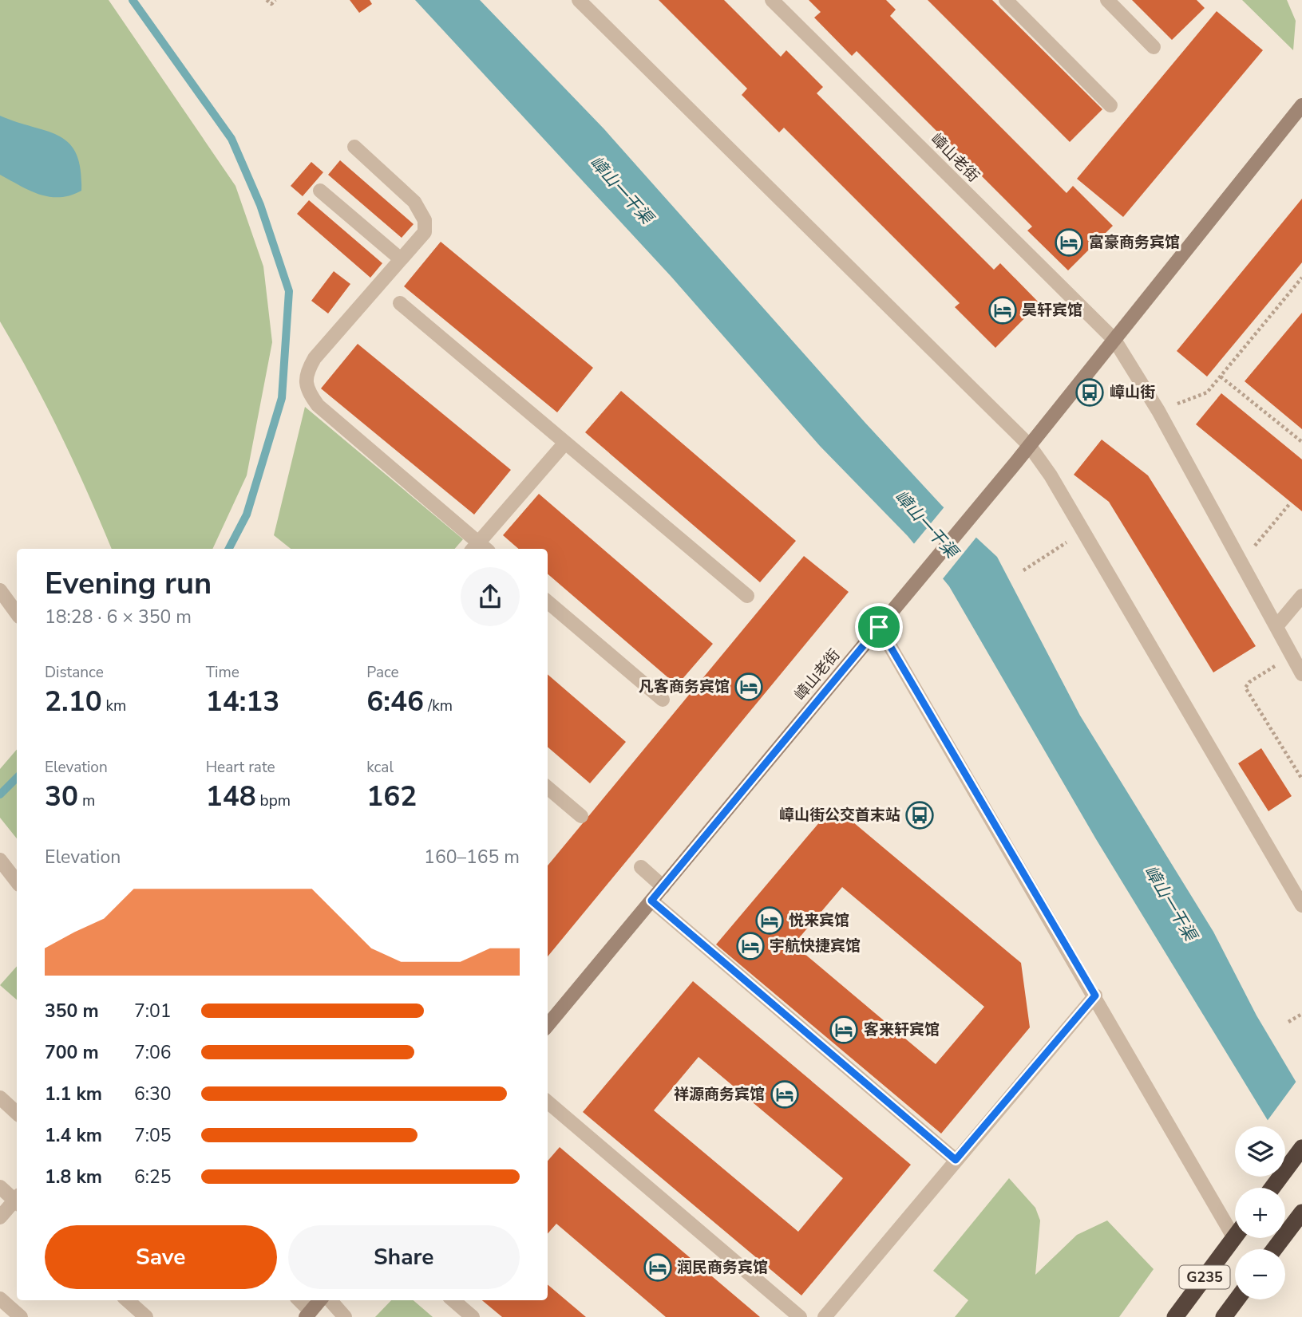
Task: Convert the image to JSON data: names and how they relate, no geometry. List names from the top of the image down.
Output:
{
  "streets": {
    "highway": ["G235"],
    "street": ["嶂山老街"]
  },
  "water": ["嶂山一干渠"],
  "places": {
    "hotel": [
      "富豪商务宾馆",
      "昊轩宾馆",
      "凡客商务宾馆",
      "悦来宾馆",
      "宇航快捷宾馆",
      "客来轩宾馆",
      "祥源商务宾馆",
      "润民商务宾馆"
    ],
    "bus stop": ["嶂山街", "嶂山街公交首末站"]
  },
  "page": {
    "heading": ["Evening run", "18:28 · 6 × 350 m"],
    "stats": [
      ["Distance", "2.10 km"],
      ["Time", "14:13"],
      ["Pace", "6:46 /km"],
      ["Elevation", "30 m"],
      ["Heart rate", "148 bpm"],
      ["kcal", "162"]
    ],
    "chart": ["Elevation", "160–165 m"],
    "list": [
      {
        "name": "350 m",
        "note": "7:01"
      },
      {
        "name": "700 m",
        "note": "7:06"
      },
      {
        "name": "1.1 km",
        "note": "6:30"
      },
      {
        "name": "1.4 km",
        "note": "7:05"
      },
      {
        "name": "1.8 km",
        "note": "6:25"
      }
    ],
    "map_buttons": ["+", "−"],
    "buttons": ["Save", "Share"]
  }
}
